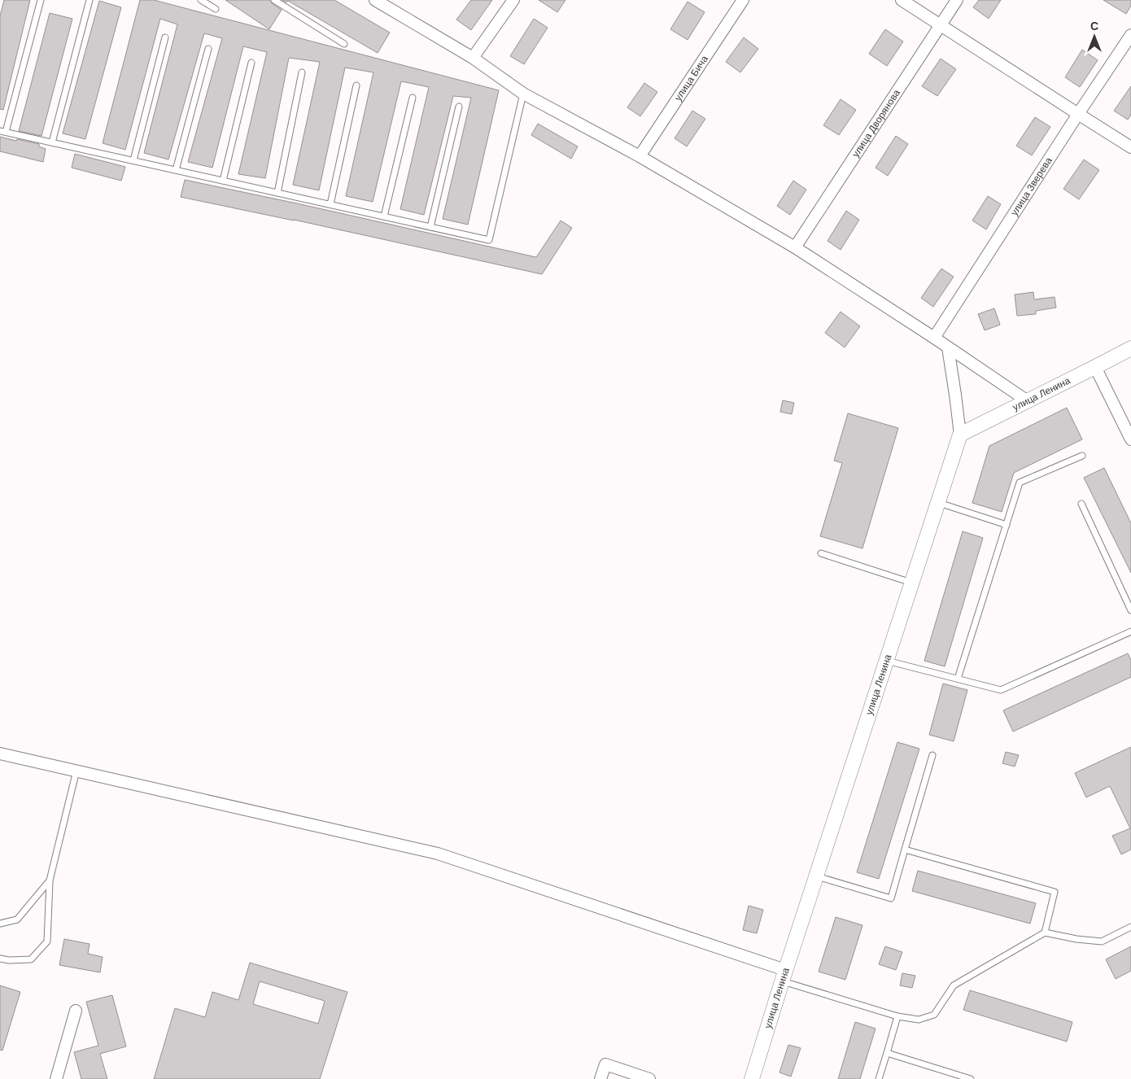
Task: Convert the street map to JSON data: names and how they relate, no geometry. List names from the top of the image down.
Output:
{
  "streets": {
    "street": [
      "улица Бича",
      "улица Дворянова",
      "улица Зверева",
      "улица Ленина"
    ]
  },
  "north": "top"
}
